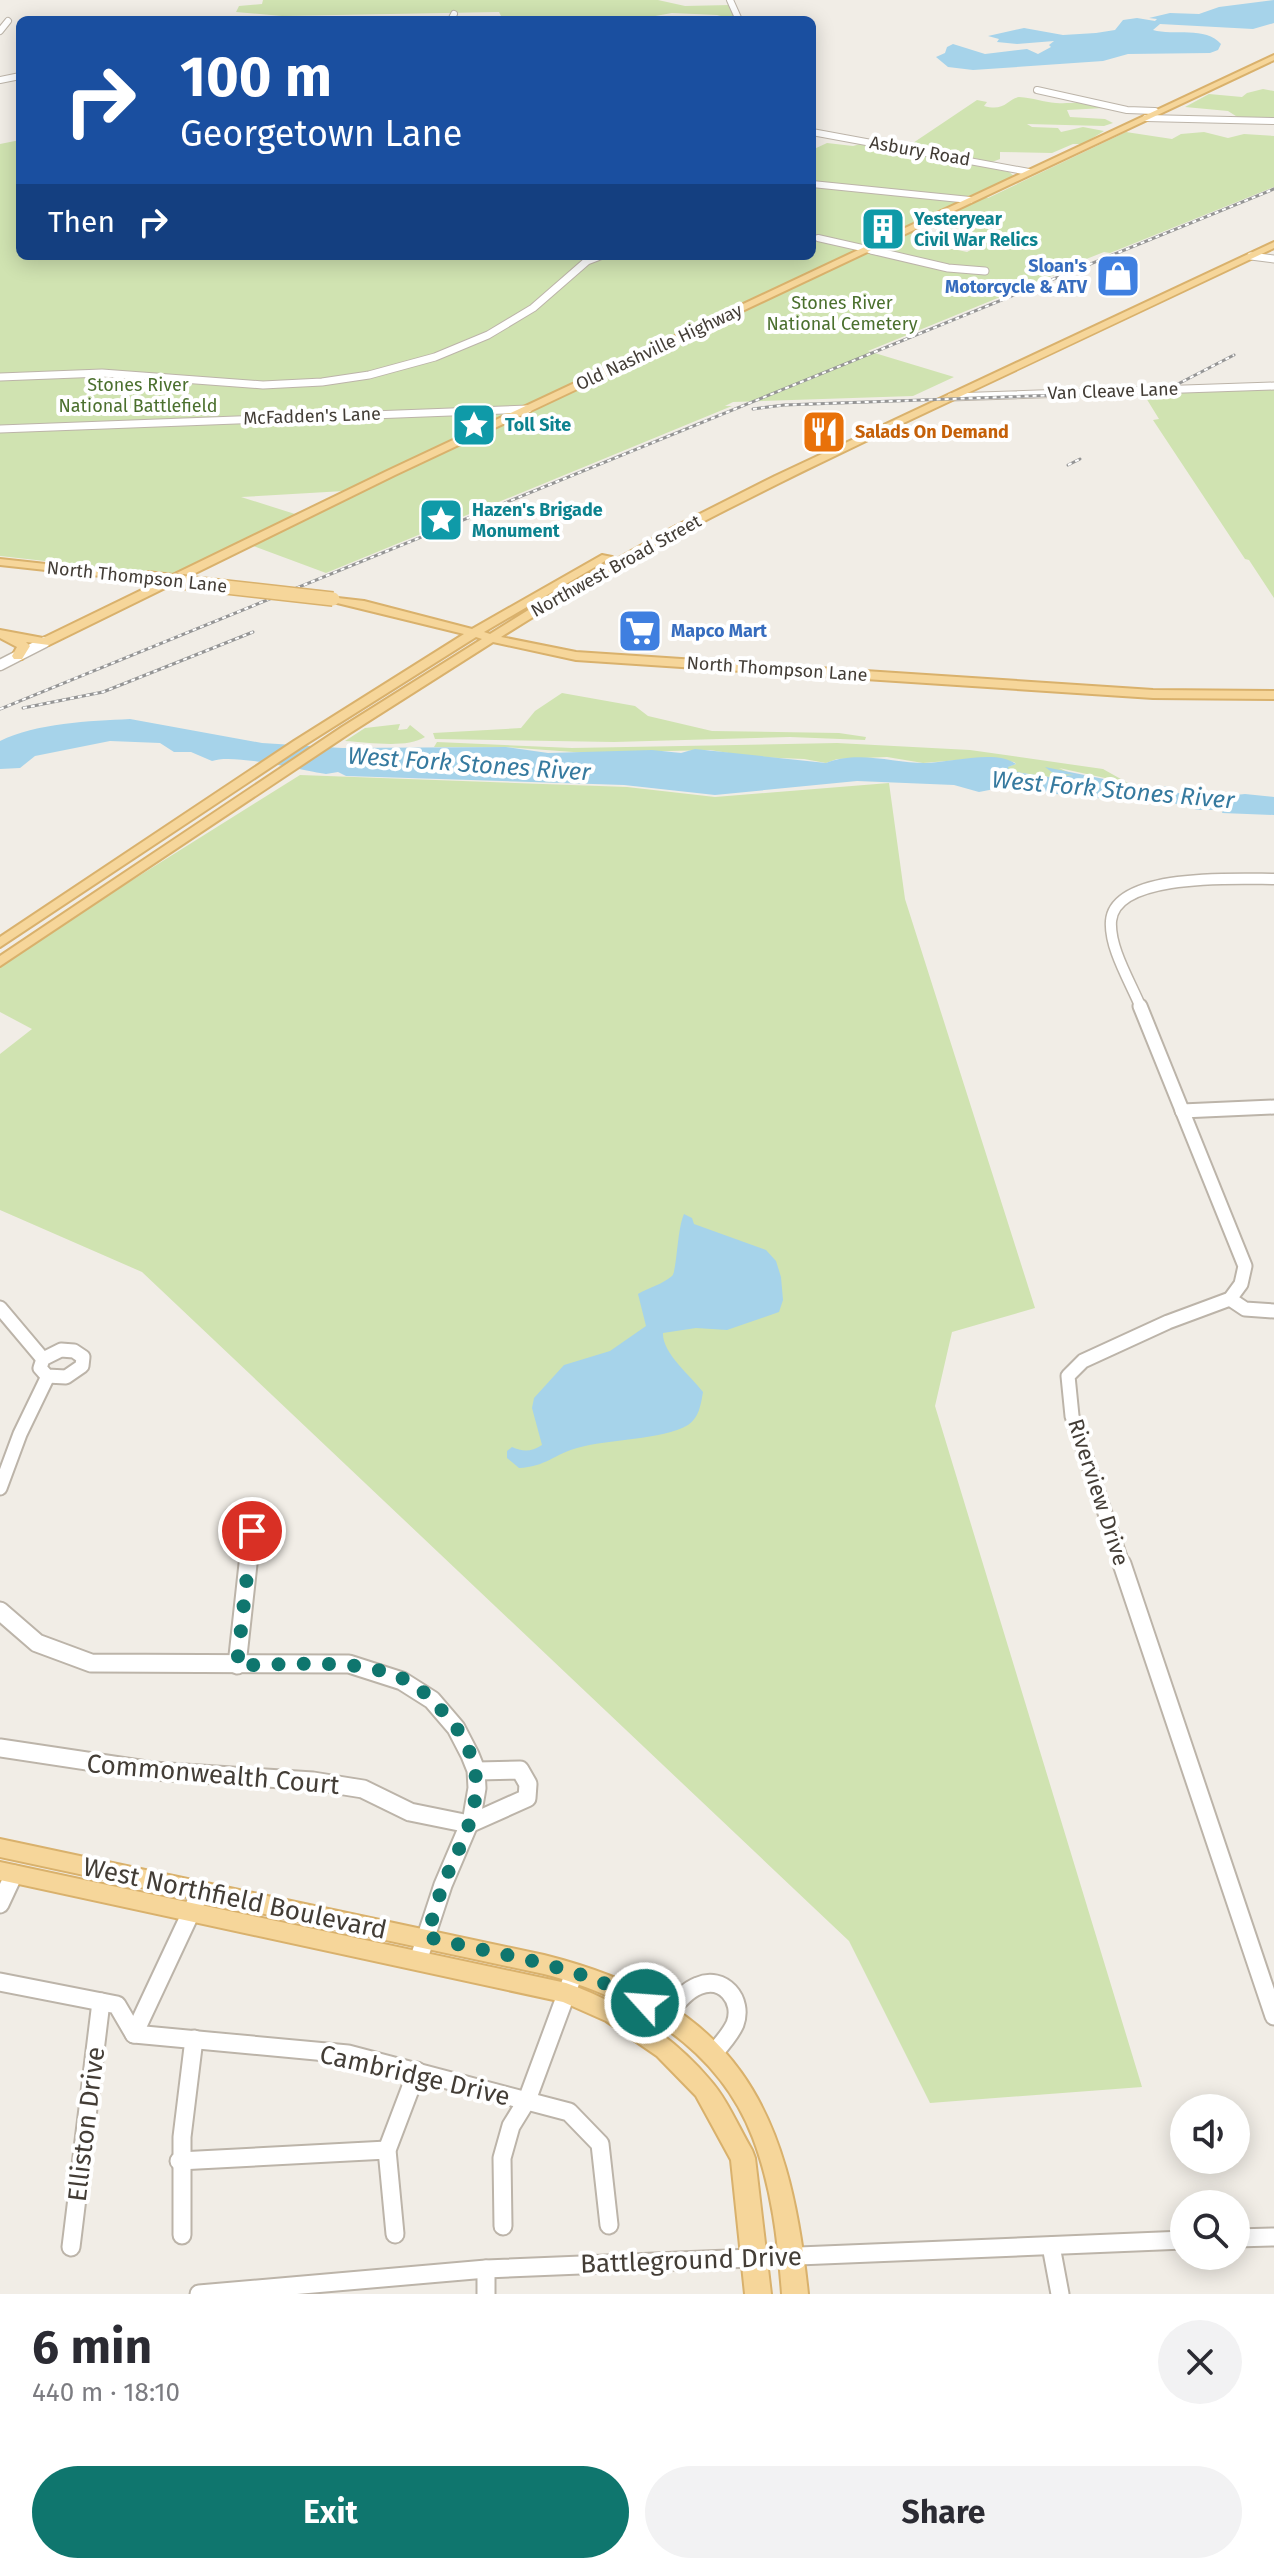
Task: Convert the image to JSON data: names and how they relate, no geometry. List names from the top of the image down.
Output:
{
  "streets": {
    "main road": [
      "Old Nashville Highway",
      "Northwest Broad Street",
      "North Thompson Lane",
      "West Northfield Boulevard"
    ],
    "street": [
      "Asbury Road",
      "Van Cleave Lane",
      "McFadden's Lane",
      "Riverview Drive",
      "Commonwealth Court",
      "Cambridge Drive",
      "Elliston Drive",
      "Battleground Drive"
    ]
  },
  "crossings": [
    ["Asbury Road", "Old Nashville Highway"],
    ["Old Nashville Highway", "McFadden's Lane"],
    ["Van Cleave Lane", "Northwest Broad Street"],
    ["Northwest Broad Street", "North Thompson Lane"],
    ["West Northfield Boulevard", "Battleground Drive"]
  ],
  "water": ["West Fork Stones River"],
  "parks": ["Stones River National Cemetery", "Stones River National Battlefield"],
  "places": {
    "building": ["Yesteryear Civil War Relics"],
    "shop": ["Sloan's Motorcycle & ATV"],
    "place": ["Toll Site", "Hazen's Brigade Monument"],
    "restaurant": ["Salads On Demand"],
    "supermarket": ["Mapco Mart"]
  },
  "page": {
    "turn": ["100 m", "Georgetown Lane"],
    "then": "Then",
    "heading": ["6 min", "440 m · 18:10"],
    "buttons": ["Exit", "Share"]
  }
}
